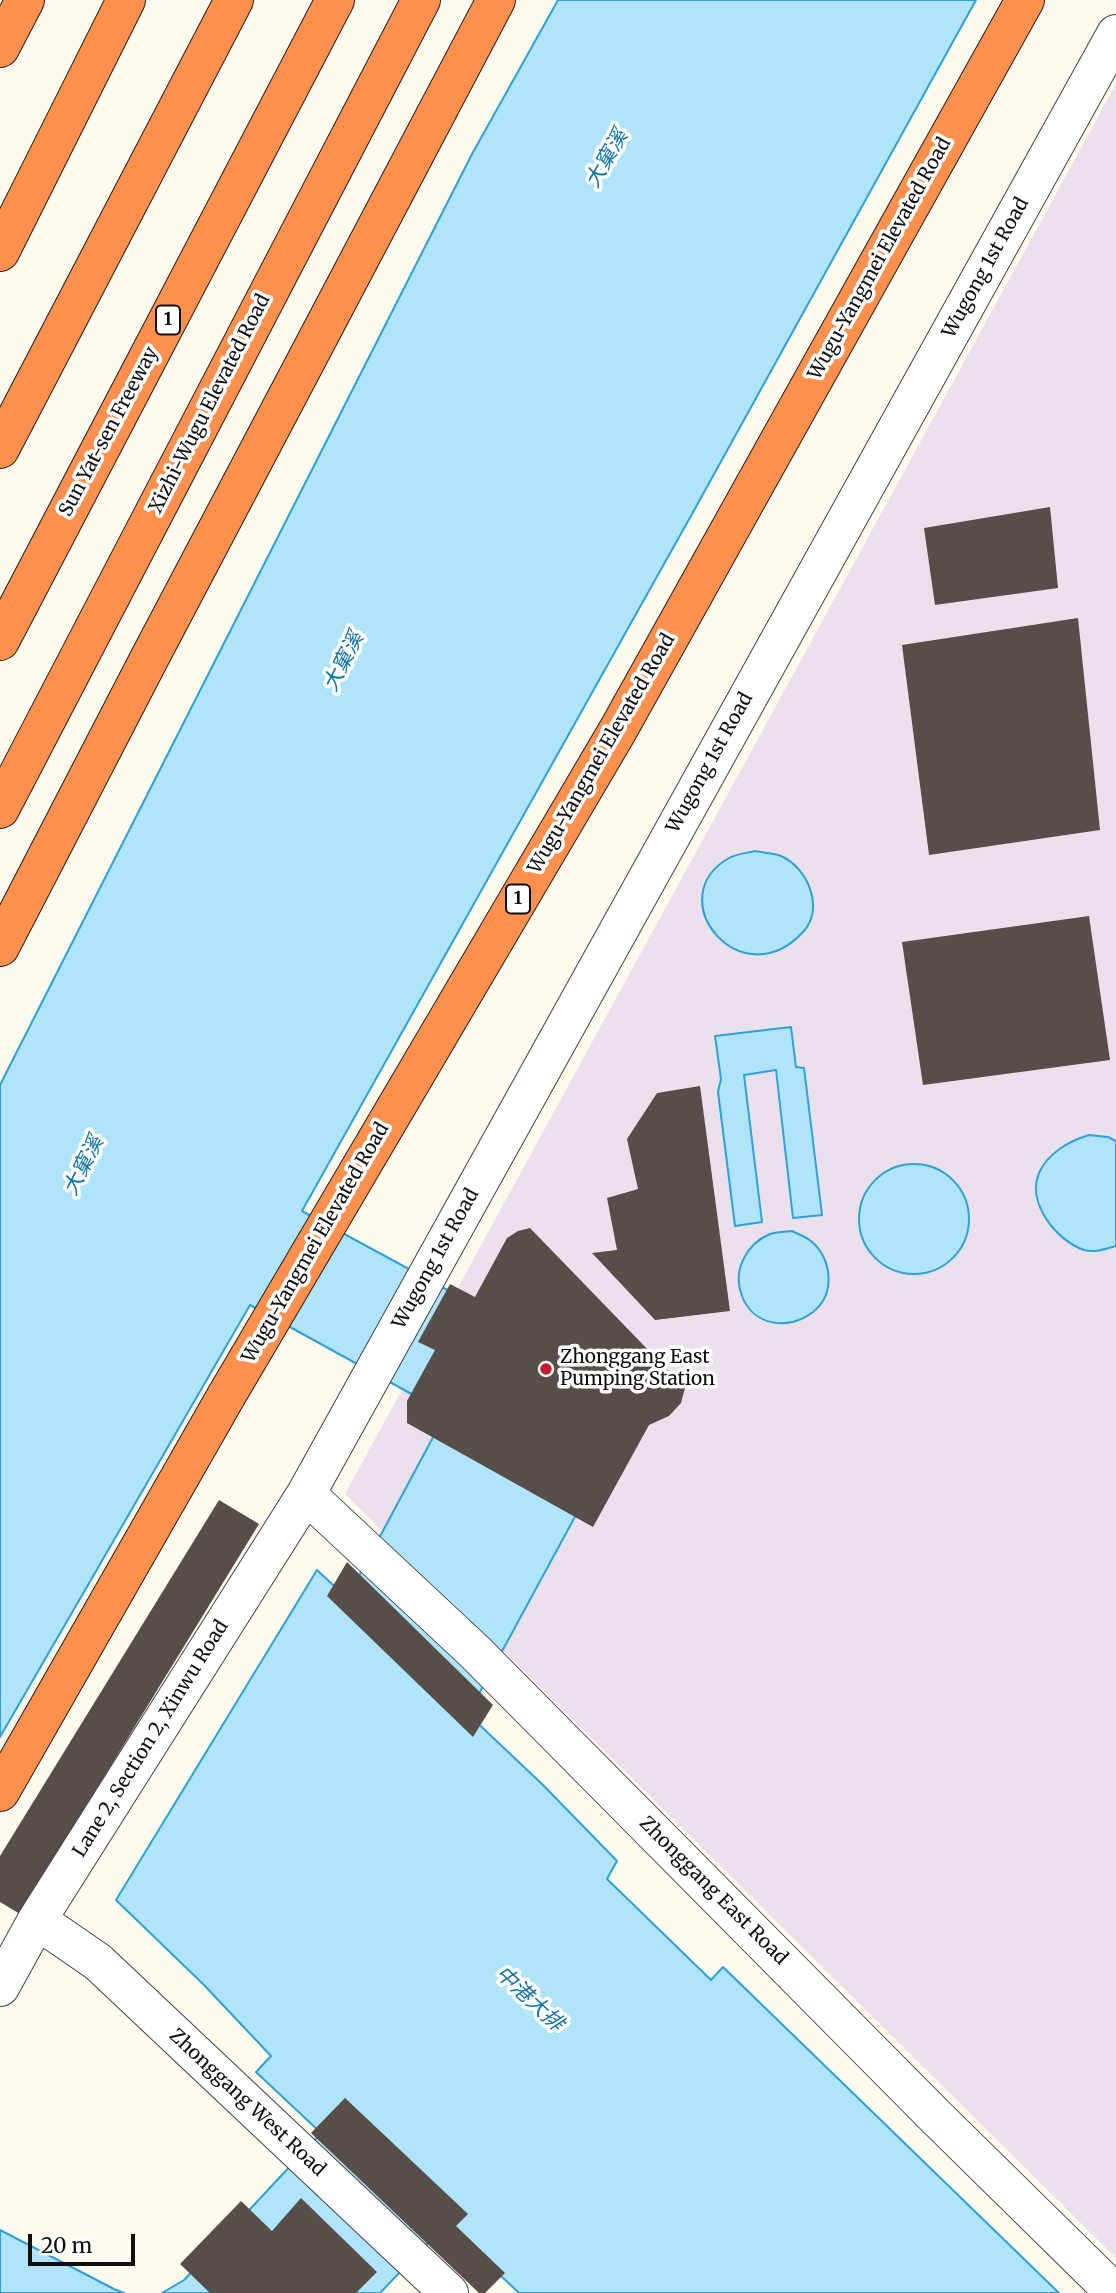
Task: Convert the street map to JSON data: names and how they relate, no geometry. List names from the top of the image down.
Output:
{
  "streets": {
    "highway": [
      "Wugu-Yangmei Elevated Road",
      "1",
      "Xizhi-Wugu Elevated Road",
      "Sun Yat-sen Freeway"
    ],
    "street": [
      "Wugong 1st Road",
      "Lane 2, Section 2, Xinwu Road",
      "Zhonggang East Road",
      "Zhonggang West Road"
    ]
  },
  "crossings": [
    ["Wugong 1st Road", "Lane 2, Section 2, Xinwu Road"],
    ["Wugong 1st Road", "Zhonggang East Road"],
    ["Lane 2, Section 2, Xinwu Road", "Zhonggang East Road"],
    ["Lane 2, Section 2, Xinwu Road", "Zhonggang West Road"]
  ],
  "water": ["大窠溪", "中港大排"],
  "places": ["Zhonggang East Pumping Station"],
  "scale_bar": "20 m"
}
